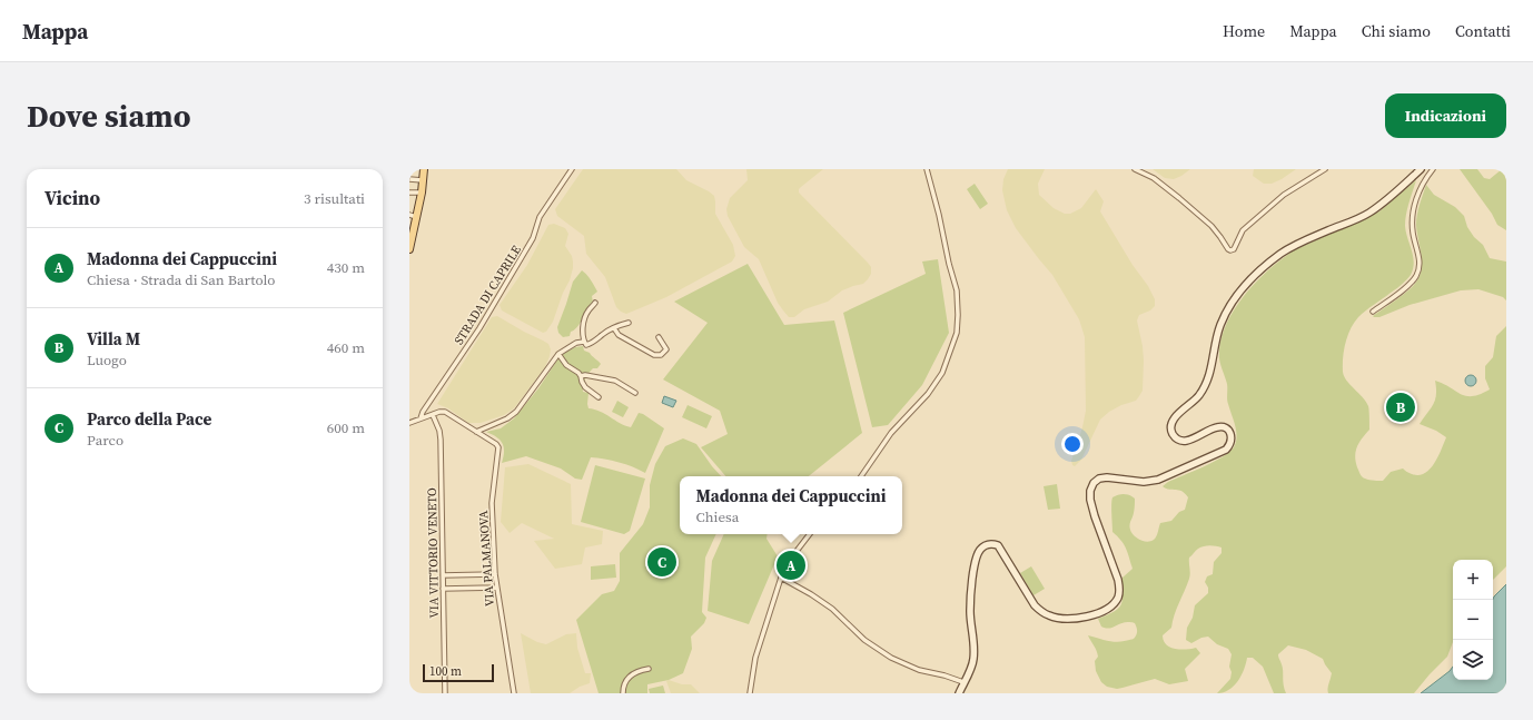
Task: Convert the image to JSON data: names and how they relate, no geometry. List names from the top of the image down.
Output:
{
  "streets": {
    "street": ["STRADA DI CAPRILE", "VIA VITTORIO VENETO", "VIA PALMANOVA"]
  },
  "scale_bar": "100 m",
  "page": {
    "header": "Mappa",
    "nav": [
      "Home",
      "Mappa",
      "Chi siamo",
      "Contatti"
    ],
    "buttons": "Indicazioni",
    "title": "Dove siamo",
    "heading": ["Vicino", "3 risultati"],
    "list": [
      {
        "mark": "A",
        "name": "Madonna dei Cappuccini",
        "note": "Chiesa · Strada di San Bartolo",
        "value": "430 m"
      },
      {
        "mark": "B",
        "name": "Villa M",
        "note": "Luogo",
        "value": "460 m"
      },
      {
        "mark": "C",
        "name": "Parco della Pace",
        "note": "Parco",
        "value": "600 m"
      }
    ],
    "pins": ["B", "C", "A"],
    "popup": ["Madonna dei Cappuccini", "Chiesa"],
    "map_buttons": ["+", "−"],
    "scale": "100 m"
  }
}
